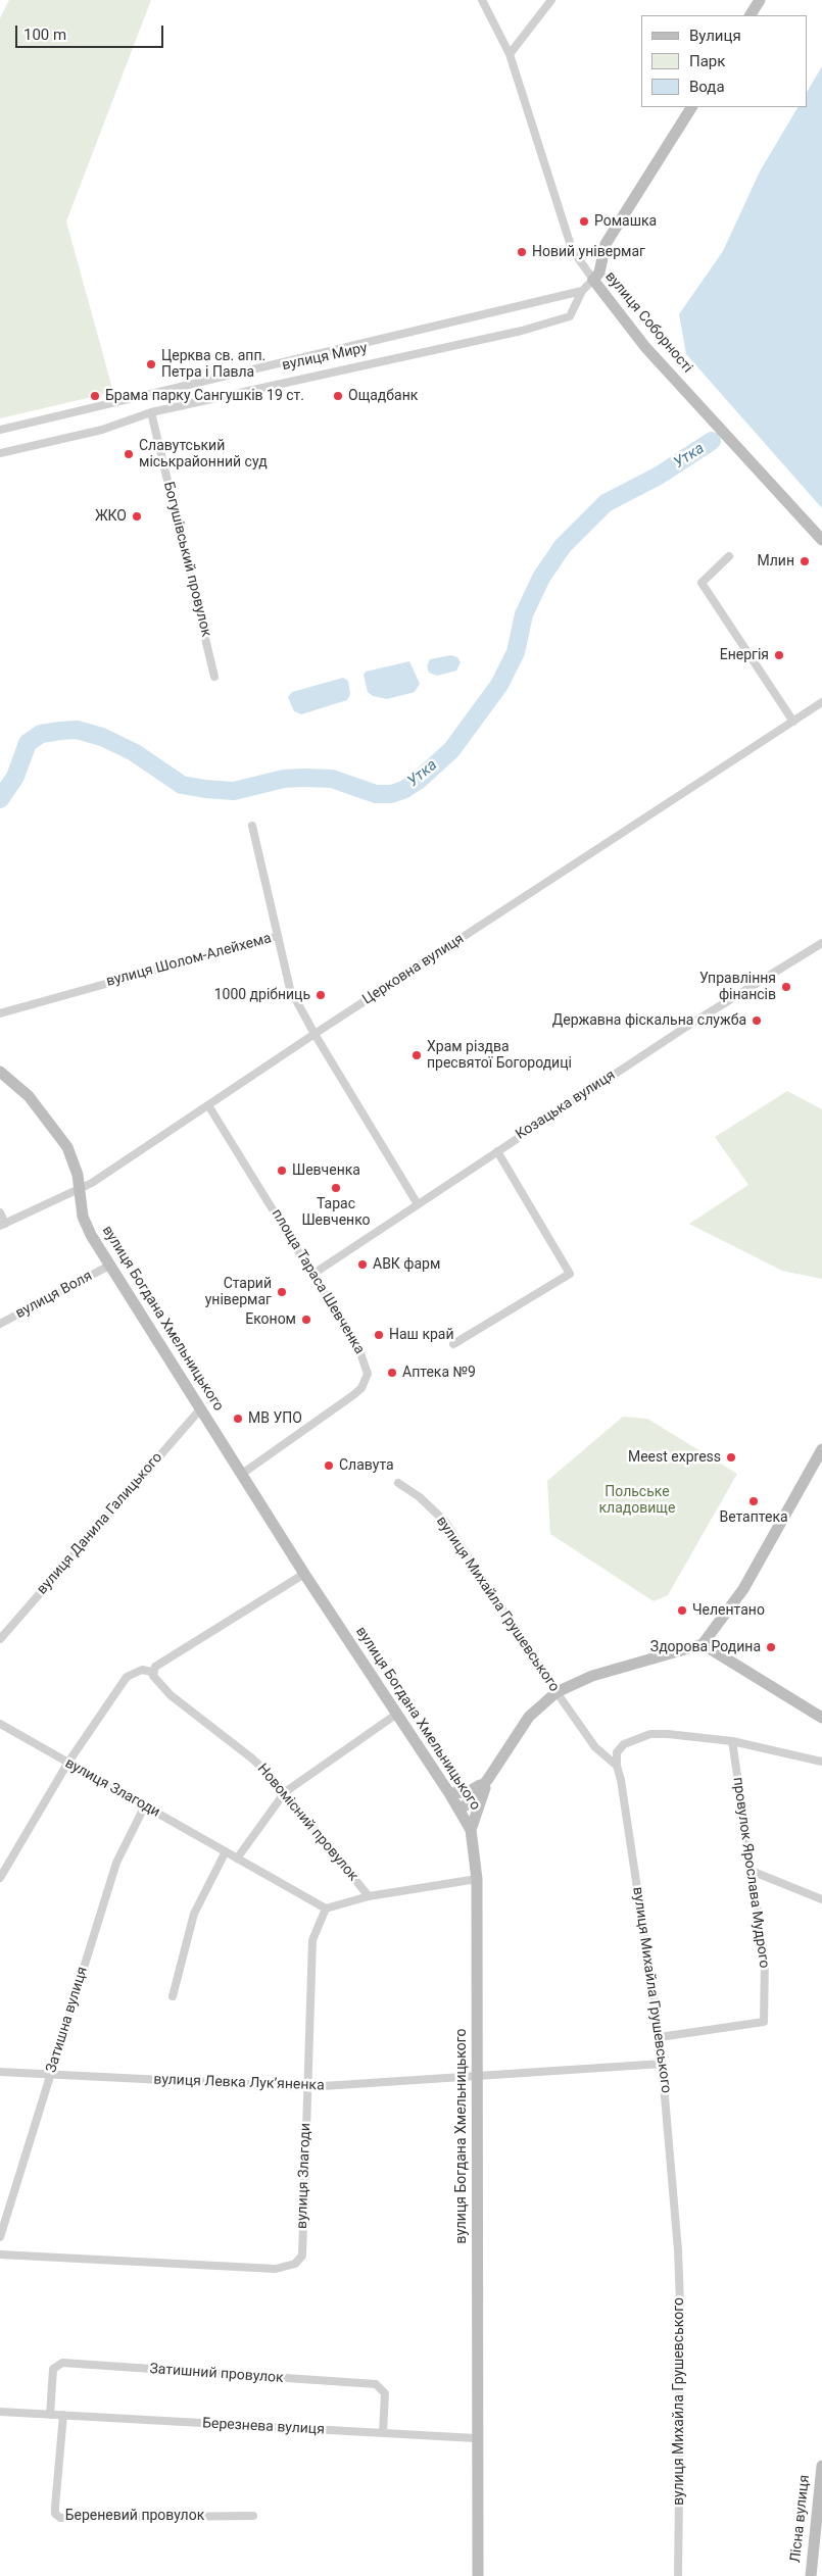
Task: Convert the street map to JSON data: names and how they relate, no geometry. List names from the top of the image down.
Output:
{
  "streets": {
    "main road": [
      "вулиця Соборності",
      "вулиця Миру",
      "вулиця Богдана Хмельницького",
      "Лісна вулиця"
    ],
    "street": [
      "Богушівський провулок",
      "вулиця Шолом-Алейхема",
      "Церковна вулиця",
      "Козацька вулиця",
      "площа Тараса Шевченка",
      "вулиця Воля",
      "вулиця Данила Галицького",
      "вулиця Михайла Грушевського",
      "вулиця Злагоди",
      "Новомісний провулок",
      "провулок Ярослава Мудрого",
      "Затишна вулиця",
      "вулиця Левка Лукʼяненка",
      "Затишний провулок",
      "Березнева вулиця",
      "Береневий провулок"
    ]
  },
  "crossings": [
    ["вулиця Соборності", "вулиця Миру"],
    ["вулиця Миру", "Богушівський провулок"],
    ["вулиця Шолом-Алейхема", "Церковна вулиця"],
    ["вулиця Шолом-Алейхема", "Козацька вулиця"],
    ["Церковна вулиця", "площа Тараса Шевченка"],
    ["Церковна вулиця", "вулиця Богдана Хмельницького"],
    ["Козацька вулиця", "площа Тараса Шевченка"],
    ["площа Тараса Шевченка", "вулиця Богдана Хмельницького"],
    ["вулиця Воля", "вулиця Богдана Хмельницького"],
    ["вулиця Богдана Хмельницького", "вулиця Данила Галицького"],
    ["вулиця Богдана Хмельницького", "вулиця Левка Лукʼяненка"],
    ["вулиця Богдана Хмельницького", "Березнева вулиця"],
    ["вулиця Михайла Грушевського", "провулок Ярослава Мудрого"],
    ["вулиця Михайла Грушевського", "вулиця Левка Лукʼяненка"],
    ["вулиця Злагоди", "Затишна вулиця"],
    ["вулиця Злагоди", "вулиця Левка Лукʼяненка"],
    ["Затишна вулиця", "вулиця Левка Лукʼяненка"],
    ["Затишний провулок", "Березнева вулиця"],
    ["Березнева вулиця", "Береневий провулок"]
  ],
  "water": ["Утка"],
  "parks": ["Польське кладовище"],
  "places": [
    "Ромашка",
    "Новий універмаг",
    "Церква св. апп. Петра і Павла",
    "Брама парку Сангушків 19 ст.",
    "Ощадбанк",
    "Славутський міськрайонний суд",
    "ЖКО",
    "Млин",
    "Енергія",
    "Управління фінансів",
    "1000 дрібниць",
    "Державна фіскальна служба",
    "Храм різдва пресвятої Богородиці",
    "Шевченка",
    "Тарас Шевченко",
    "АВК фарм",
    "Старий універмаг",
    "Економ",
    "Наш край",
    "Аптека №9",
    "МВ УПО",
    "Meest express",
    "Славута",
    "Ветаптека",
    "Челентано",
    "Здорова Родина"
  ],
  "legend": ["Вулиця", "Парк", "Вода"],
  "scale_bar": "100 m"
}
